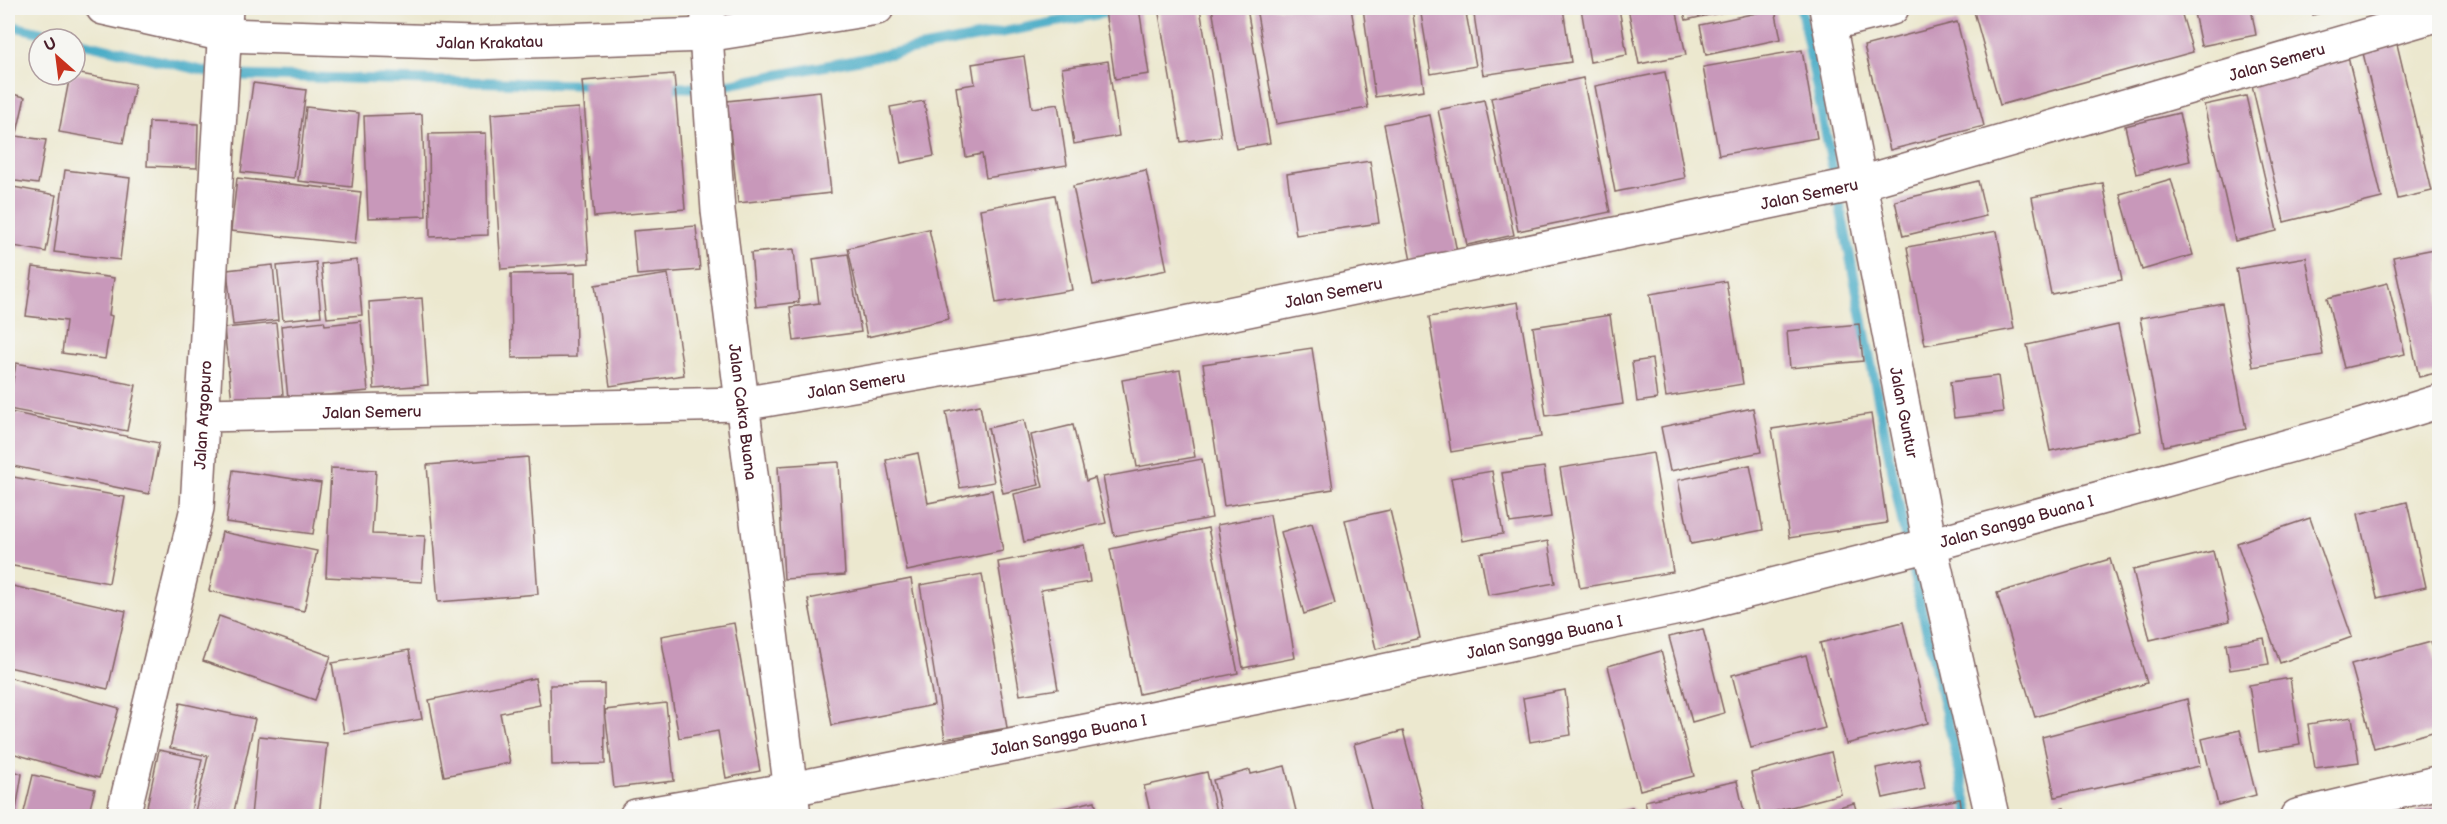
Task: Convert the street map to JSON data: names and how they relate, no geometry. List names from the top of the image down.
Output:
{
  "streets": {
    "street": [
      "Jalan Krakatau",
      "Jalan Semeru",
      "Jalan Cakra Buana",
      "Jalan Guntur",
      "Jalan Argopuro",
      "Jalan Sangga Buana I"
    ]
  },
  "crossings": [
    ["Jalan Krakatau", "Jalan Cakra Buana"],
    ["Jalan Krakatau", "Jalan Argopuro"],
    ["Jalan Semeru", "Jalan Cakra Buana"],
    ["Jalan Semeru", "Jalan Guntur"],
    ["Jalan Semeru", "Jalan Argopuro"],
    ["Jalan Cakra Buana", "Jalan Sangga Buana I"],
    ["Jalan Guntur", "Jalan Sangga Buana I"]
  ],
  "north": "top left"
}
